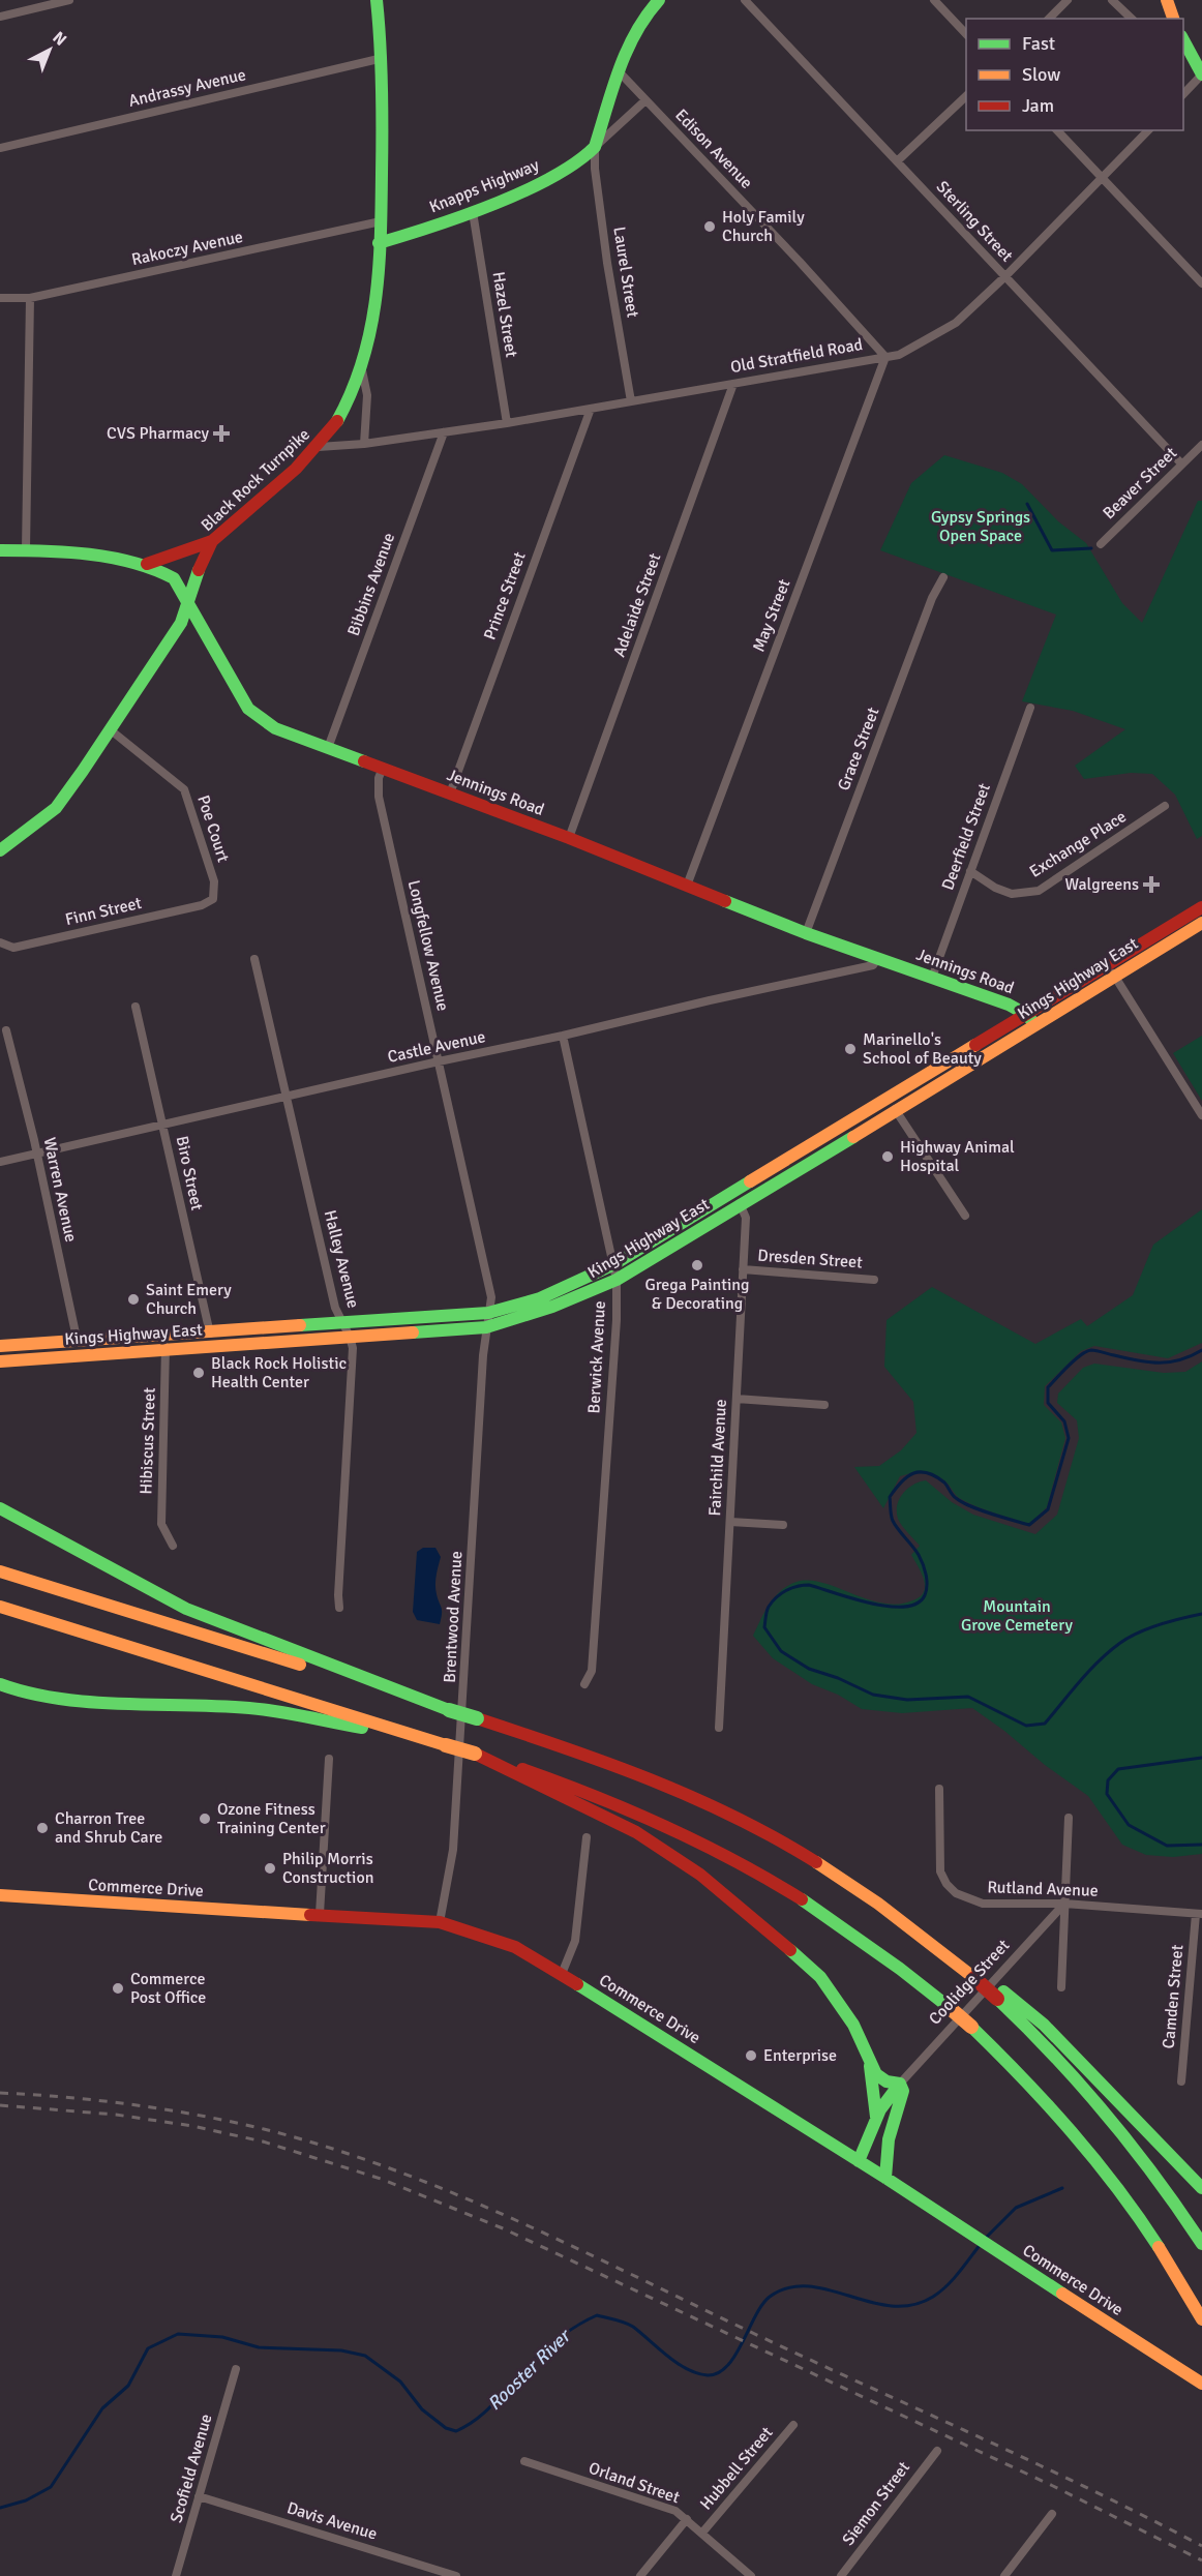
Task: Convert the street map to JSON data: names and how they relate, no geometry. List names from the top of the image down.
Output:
{
  "streets": {
    "main road": [
      "Knapps Highway",
      "Black Rock Turnpike",
      "Jennings Road",
      "Kings Highway East",
      "Commerce Drive",
      "Coolidge Street"
    ],
    "street": [
      "Andrassy Avenue",
      "Edison Avenue",
      "Sterling Street",
      "Rakoczy Avenue",
      "Laurel Street",
      "Hazel Street",
      "Old Stratfield Road",
      "Beaver Street",
      "Bibbins Avenue",
      "Prince Street",
      "Adelaide Street",
      "May Street",
      "Grace Street",
      "Poe Court",
      "Deerfield Street",
      "Exchange Place",
      "Finn Street",
      "Longfellow Avenue",
      "Castle Avenue",
      "Biro Street",
      "Warren Avenue",
      "Halley Avenue",
      "Dresden Street",
      "Berwick Avenue",
      "Hibiscus Street",
      "Fairchild Avenue",
      "Brentwood Avenue",
      "Rutland Avenue",
      "Camden Street",
      "Scofield Avenue",
      "Hubbell Street",
      "Orland Street",
      "Siemon Street",
      "Davis Avenue"
    ]
  },
  "crossings": [
    ["Andrassy Avenue", "Black Rock Turnpike"],
    ["Edison Avenue", "Knapps Highway"],
    ["Edison Avenue", "Old Stratfield Road"],
    ["Edison Avenue", "May Street"],
    ["Knapps Highway", "Laurel Street"],
    ["Knapps Highway", "Hazel Street"],
    ["Knapps Highway", "Black Rock Turnpike"],
    ["Sterling Street", "Old Stratfield Road"],
    ["Sterling Street", "Beaver Street"],
    ["Rakoczy Avenue", "Black Rock Turnpike"],
    ["Laurel Street", "Old Stratfield Road"],
    ["Hazel Street", "Old Stratfield Road"],
    ["Old Stratfield Road", "Black Rock Turnpike"],
    ["Old Stratfield Road", "Bibbins Avenue"],
    ["Old Stratfield Road", "Prince Street"],
    ["Old Stratfield Road", "Adelaide Street"],
    ["Old Stratfield Road", "May Street"],
    ["Black Rock Turnpike", "Jennings Road"],
    ["Black Rock Turnpike", "Poe Court"],
    ["Bibbins Avenue", "Jennings Road"],
    ["Prince Street", "Jennings Road"],
    ["Adelaide Street", "Jennings Road"],
    ["May Street", "Jennings Road"],
    ["Grace Street", "Jennings Road"],
    ["Jennings Road", "Deerfield Street"],
    ["Jennings Road", "Longfellow Avenue"],
    ["Jennings Road", "Kings Highway East"],
    ["Jennings Road", "Castle Avenue"],
    ["Poe Court", "Finn Street"],
    ["Deerfield Street", "Exchange Place"],
    ["Longfellow Avenue", "Kings Highway East"],
    ["Longfellow Avenue", "Castle Avenue"],
    ["Longfellow Avenue", "Brentwood Avenue"],
    ["Kings Highway East", "Biro Street"],
    ["Kings Highway East", "Warren Avenue"],
    ["Kings Highway East", "Halley Avenue"],
    ["Kings Highway East", "Berwick Avenue"],
    ["Kings Highway East", "Hibiscus Street"],
    ["Kings Highway East", "Fairchild Avenue"],
    ["Kings Highway East", "Brentwood Avenue"],
    ["Castle Avenue", "Biro Street"],
    ["Castle Avenue", "Warren Avenue"],
    ["Castle Avenue", "Halley Avenue"],
    ["Castle Avenue", "Berwick Avenue"],
    ["Dresden Street", "Fairchild Avenue"],
    ["Brentwood Avenue", "Commerce Drive"],
    ["Commerce Drive", "Coolidge Street"],
    ["Rutland Avenue", "Coolidge Street"],
    ["Rutland Avenue", "Camden Street"],
    ["Scofield Avenue", "Davis Avenue"],
    ["Hubbell Street", "Orland Street"]
  ],
  "water": ["Rooster River"],
  "parks": ["Gypsy Springs Open Space", "Mountain Grove Cemetery"],
  "places": {
    "other": [
      "Holy Family Church",
      "Marinello's School of Beauty",
      "Highway Animal Hospital",
      "Grega Painting & Decorating",
      "Saint Emery Church",
      "Black Rock Holistic Health Center",
      "Ozone Fitness Training Center",
      "Charron Tree and Shrub Care",
      "Philip Morris Construction",
      "Commerce Post Office",
      "Enterprise"
    ],
    "health": ["CVS Pharmacy", "Walgreens"]
  },
  "legend": ["Fast", "Slow", "Jam"],
  "north": "top right"
}
